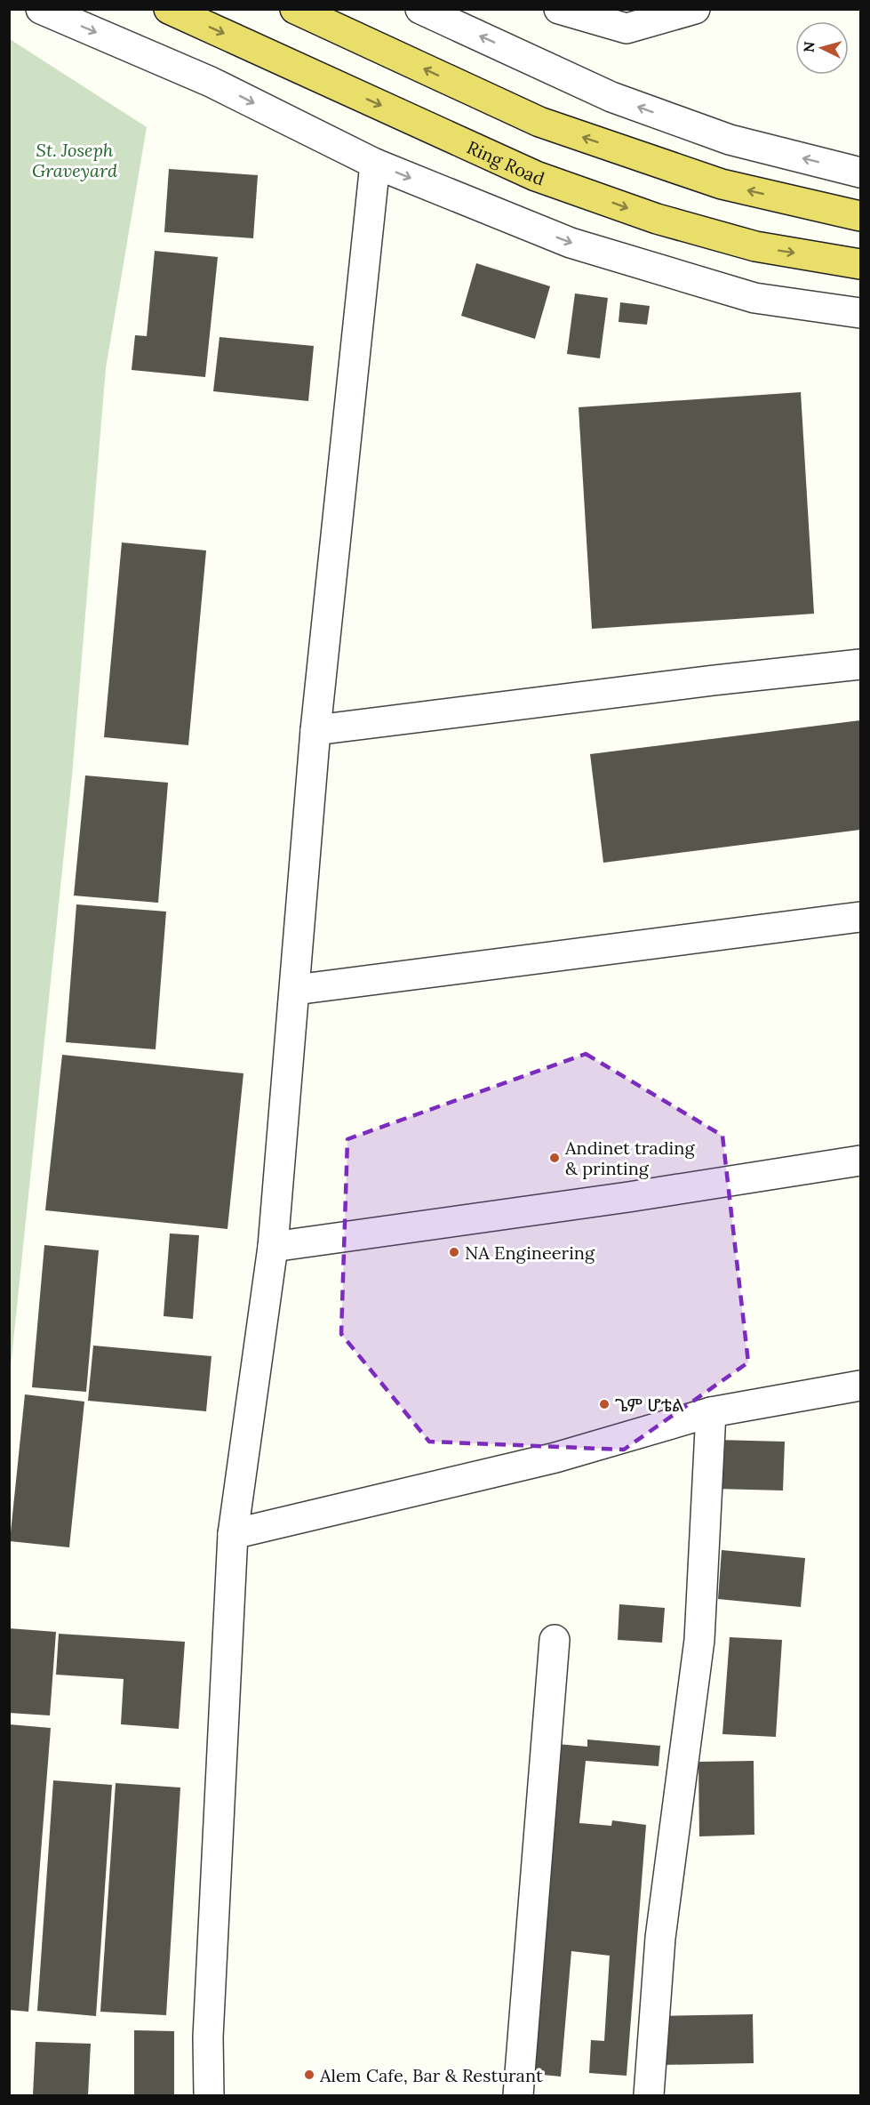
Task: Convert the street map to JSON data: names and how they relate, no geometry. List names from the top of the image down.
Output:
{
  "streets": {
    "highway": ["Ring Road"]
  },
  "parks": ["St. Joseph Graveyard"],
  "places": [
    "Andinet trading & printing",
    "NA Engineering",
    "ጌም ሆቴል",
    "Alem Cafe, Bar & Resturant"
  ],
  "north": "left"
}
